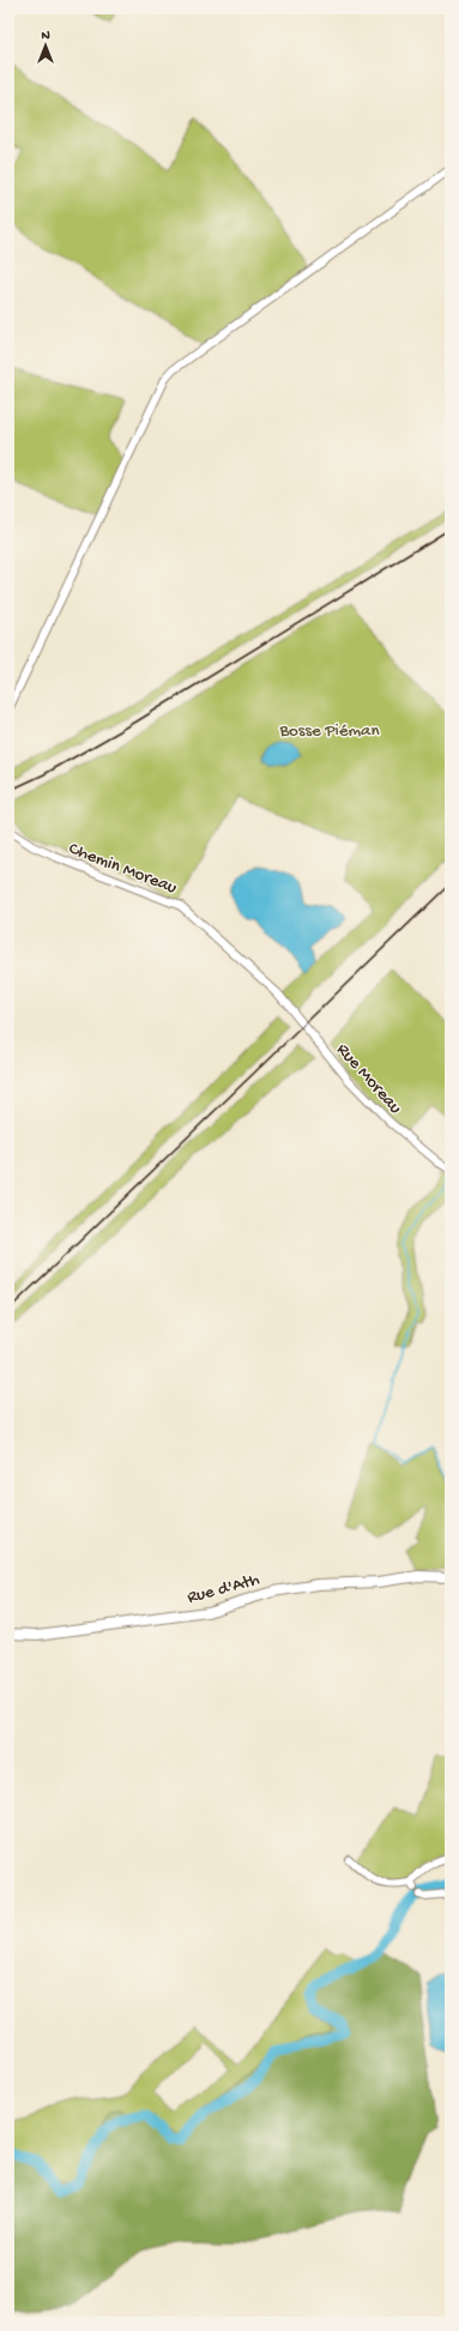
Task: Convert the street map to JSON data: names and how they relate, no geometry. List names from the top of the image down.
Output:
{
  "streets": {
    "street": ["Chemin Moreau", "Rue Moreau", "Rue d'Ath"]
  },
  "crossings": [
    ["Chemin Moreau", "Rue Moreau"]
  ],
  "parks": ["Bosse Piéman"],
  "north": "top"
}
